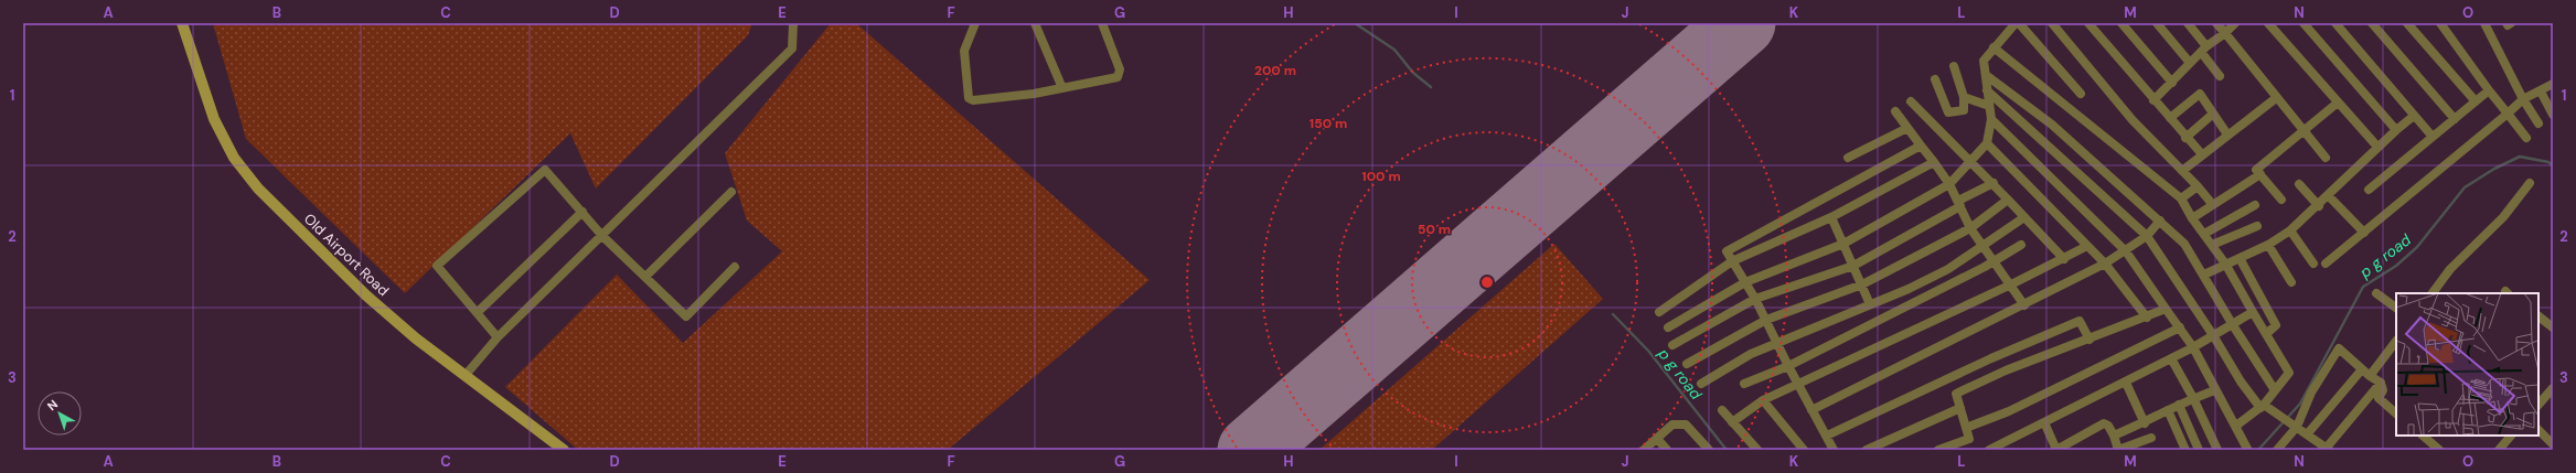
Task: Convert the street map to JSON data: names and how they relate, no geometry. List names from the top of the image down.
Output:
{
  "streets": {
    "main road": ["Old Airport Road"]
  },
  "water": ["p g road"],
  "north": "top left",
  "grid": {
    "columns": [
      "A",
      "B",
      "C",
      "D",
      "E",
      "F",
      "G",
      "H",
      "I",
      "J",
      "K",
      "L",
      "M",
      "N",
      "O"
    ],
    "rows": ["1", "2", "3"]
  },
  "rings": [
    "200 m",
    "150 m",
    "100 m",
    "50 m"
  ]
}
